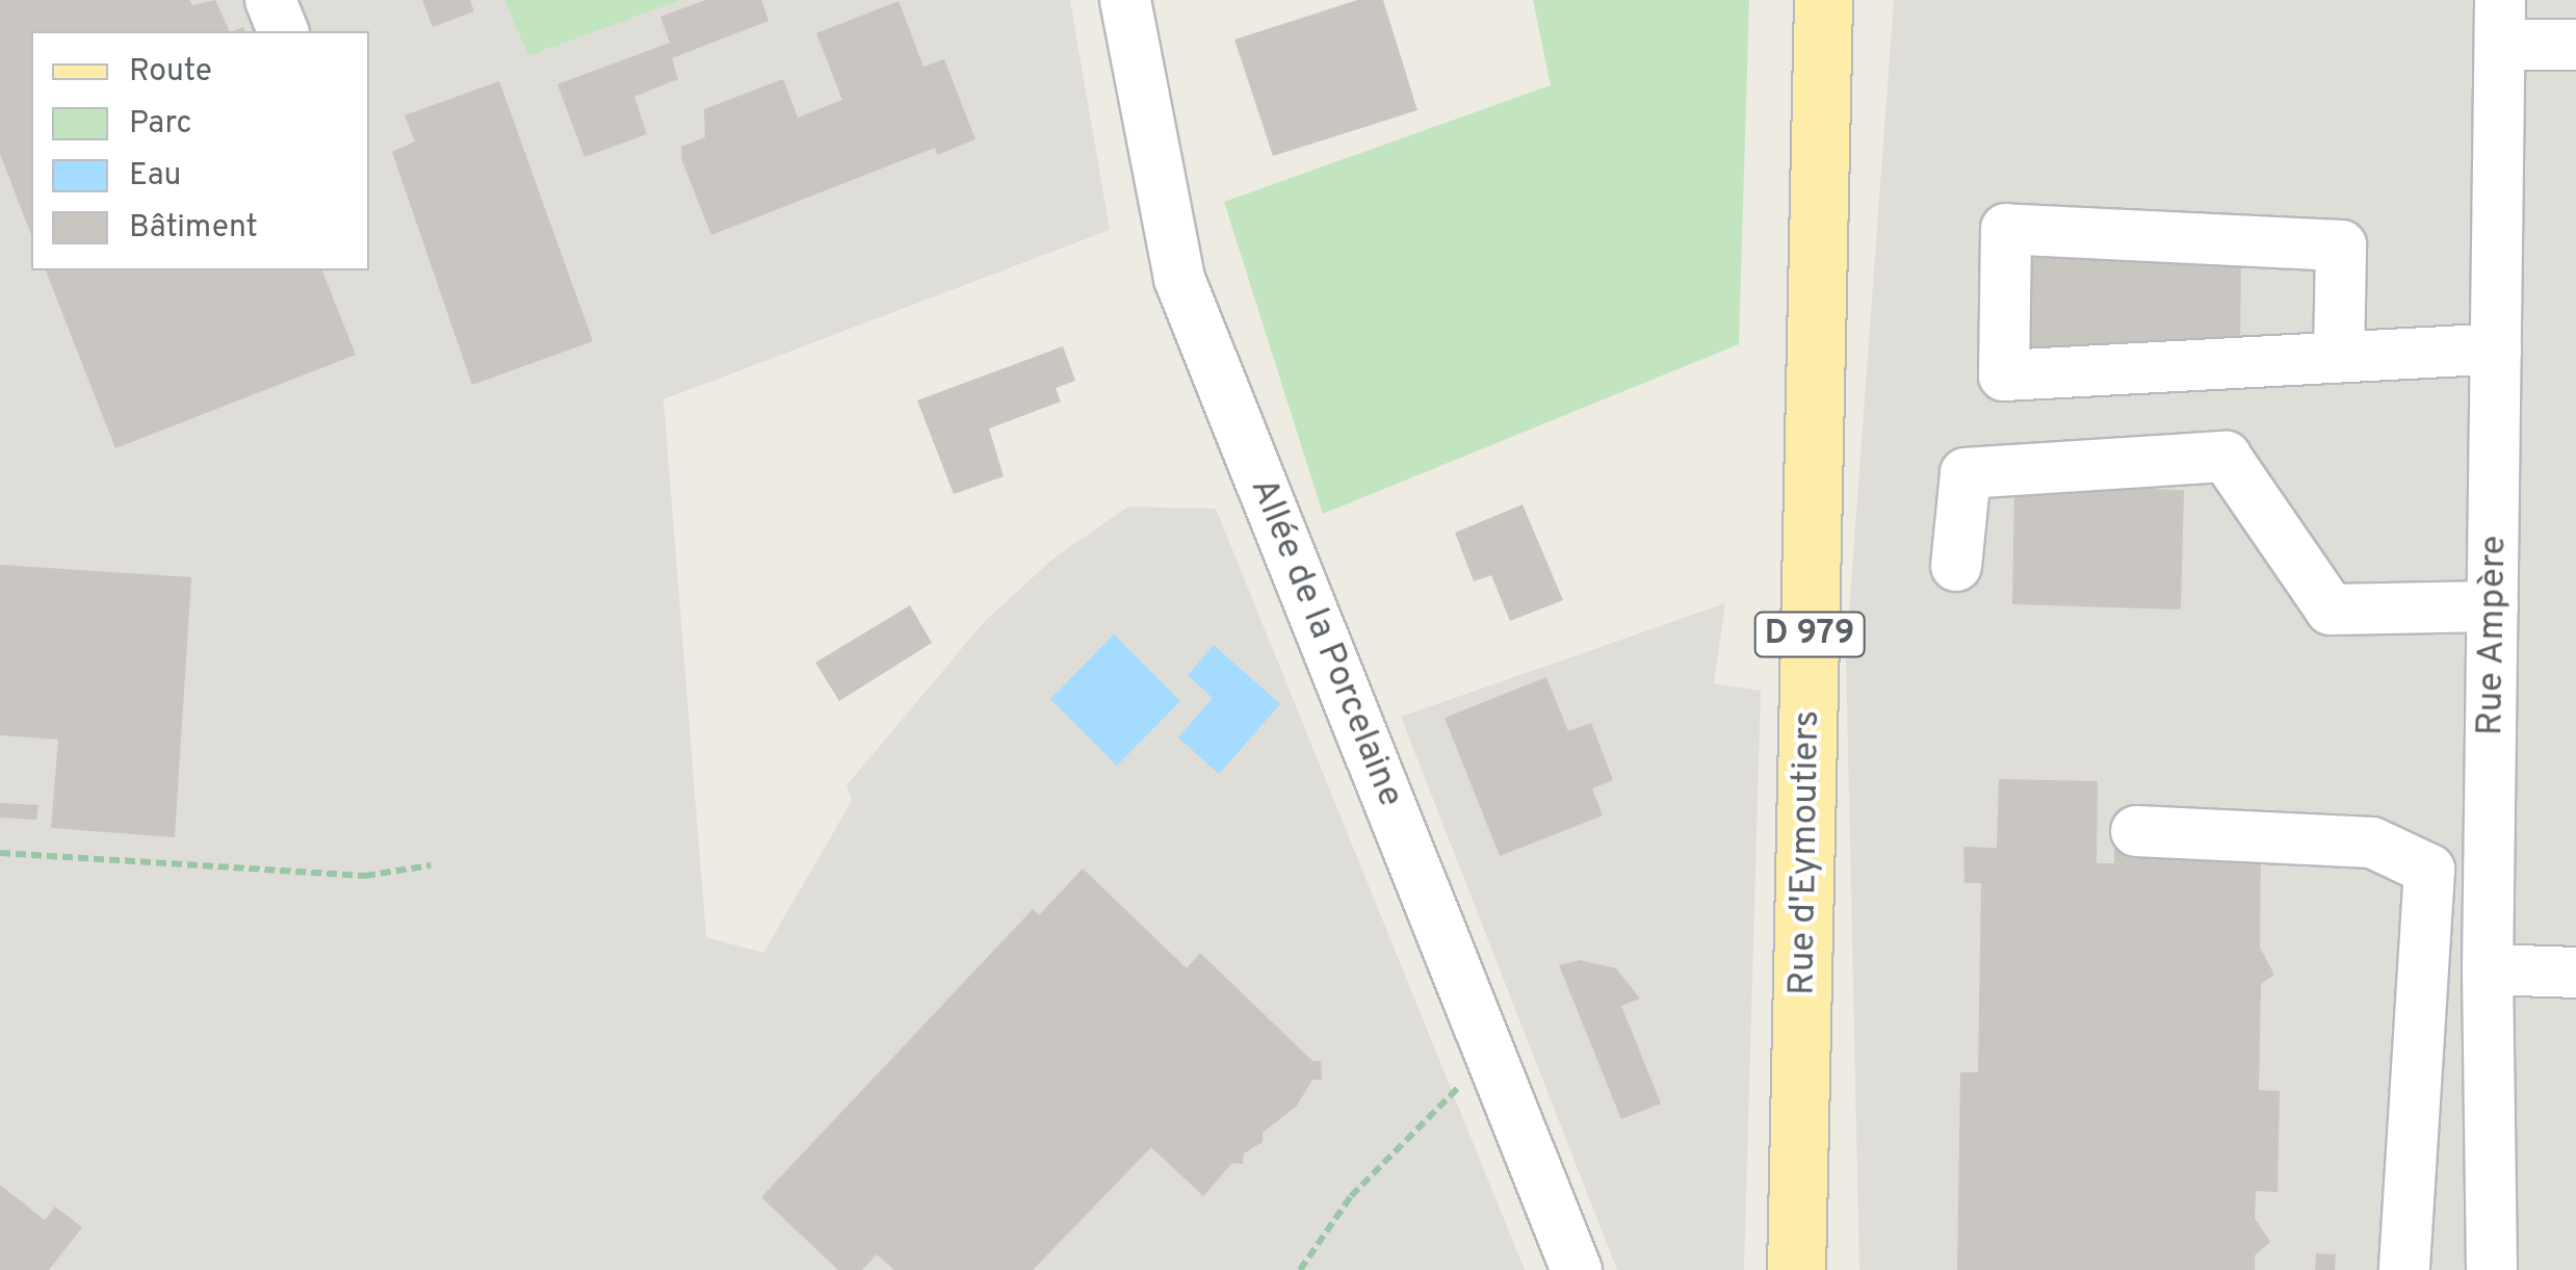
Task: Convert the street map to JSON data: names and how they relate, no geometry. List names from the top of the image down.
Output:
{
  "streets": {
    "main road": ["D 979", "Rue d'Eymoutiers"],
    "street": ["Rue Ampère", "Allée de la Porcelaine"]
  },
  "legend": [
    "Route",
    "Parc",
    "Eau",
    "Bâtiment"
  ]
}
